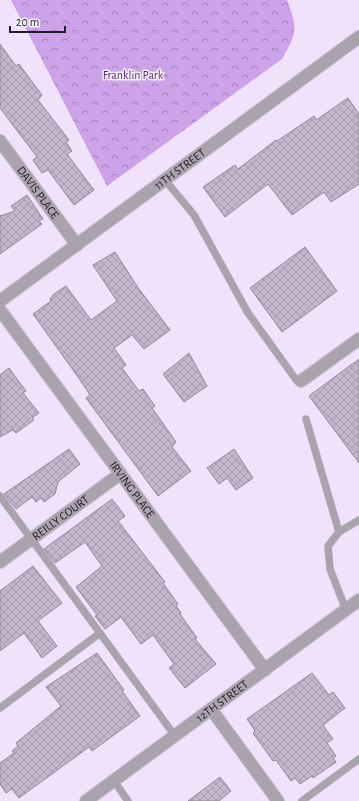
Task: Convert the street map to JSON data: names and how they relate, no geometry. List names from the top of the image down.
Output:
{
  "streets": {
    "street": [
      "11TH STREET",
      "DAVIS PLACE",
      "IRVING PLACE",
      "REILLY COURT",
      "12TH STREET"
    ]
  },
  "crossings": [
    ["11TH STREET", "DAVIS PLACE"],
    ["IRVING PLACE", "REILLY COURT"],
    ["IRVING PLACE", "12TH STREET"]
  ],
  "parks": ["Franklin Park"],
  "scale_bar": "20 m"
}
